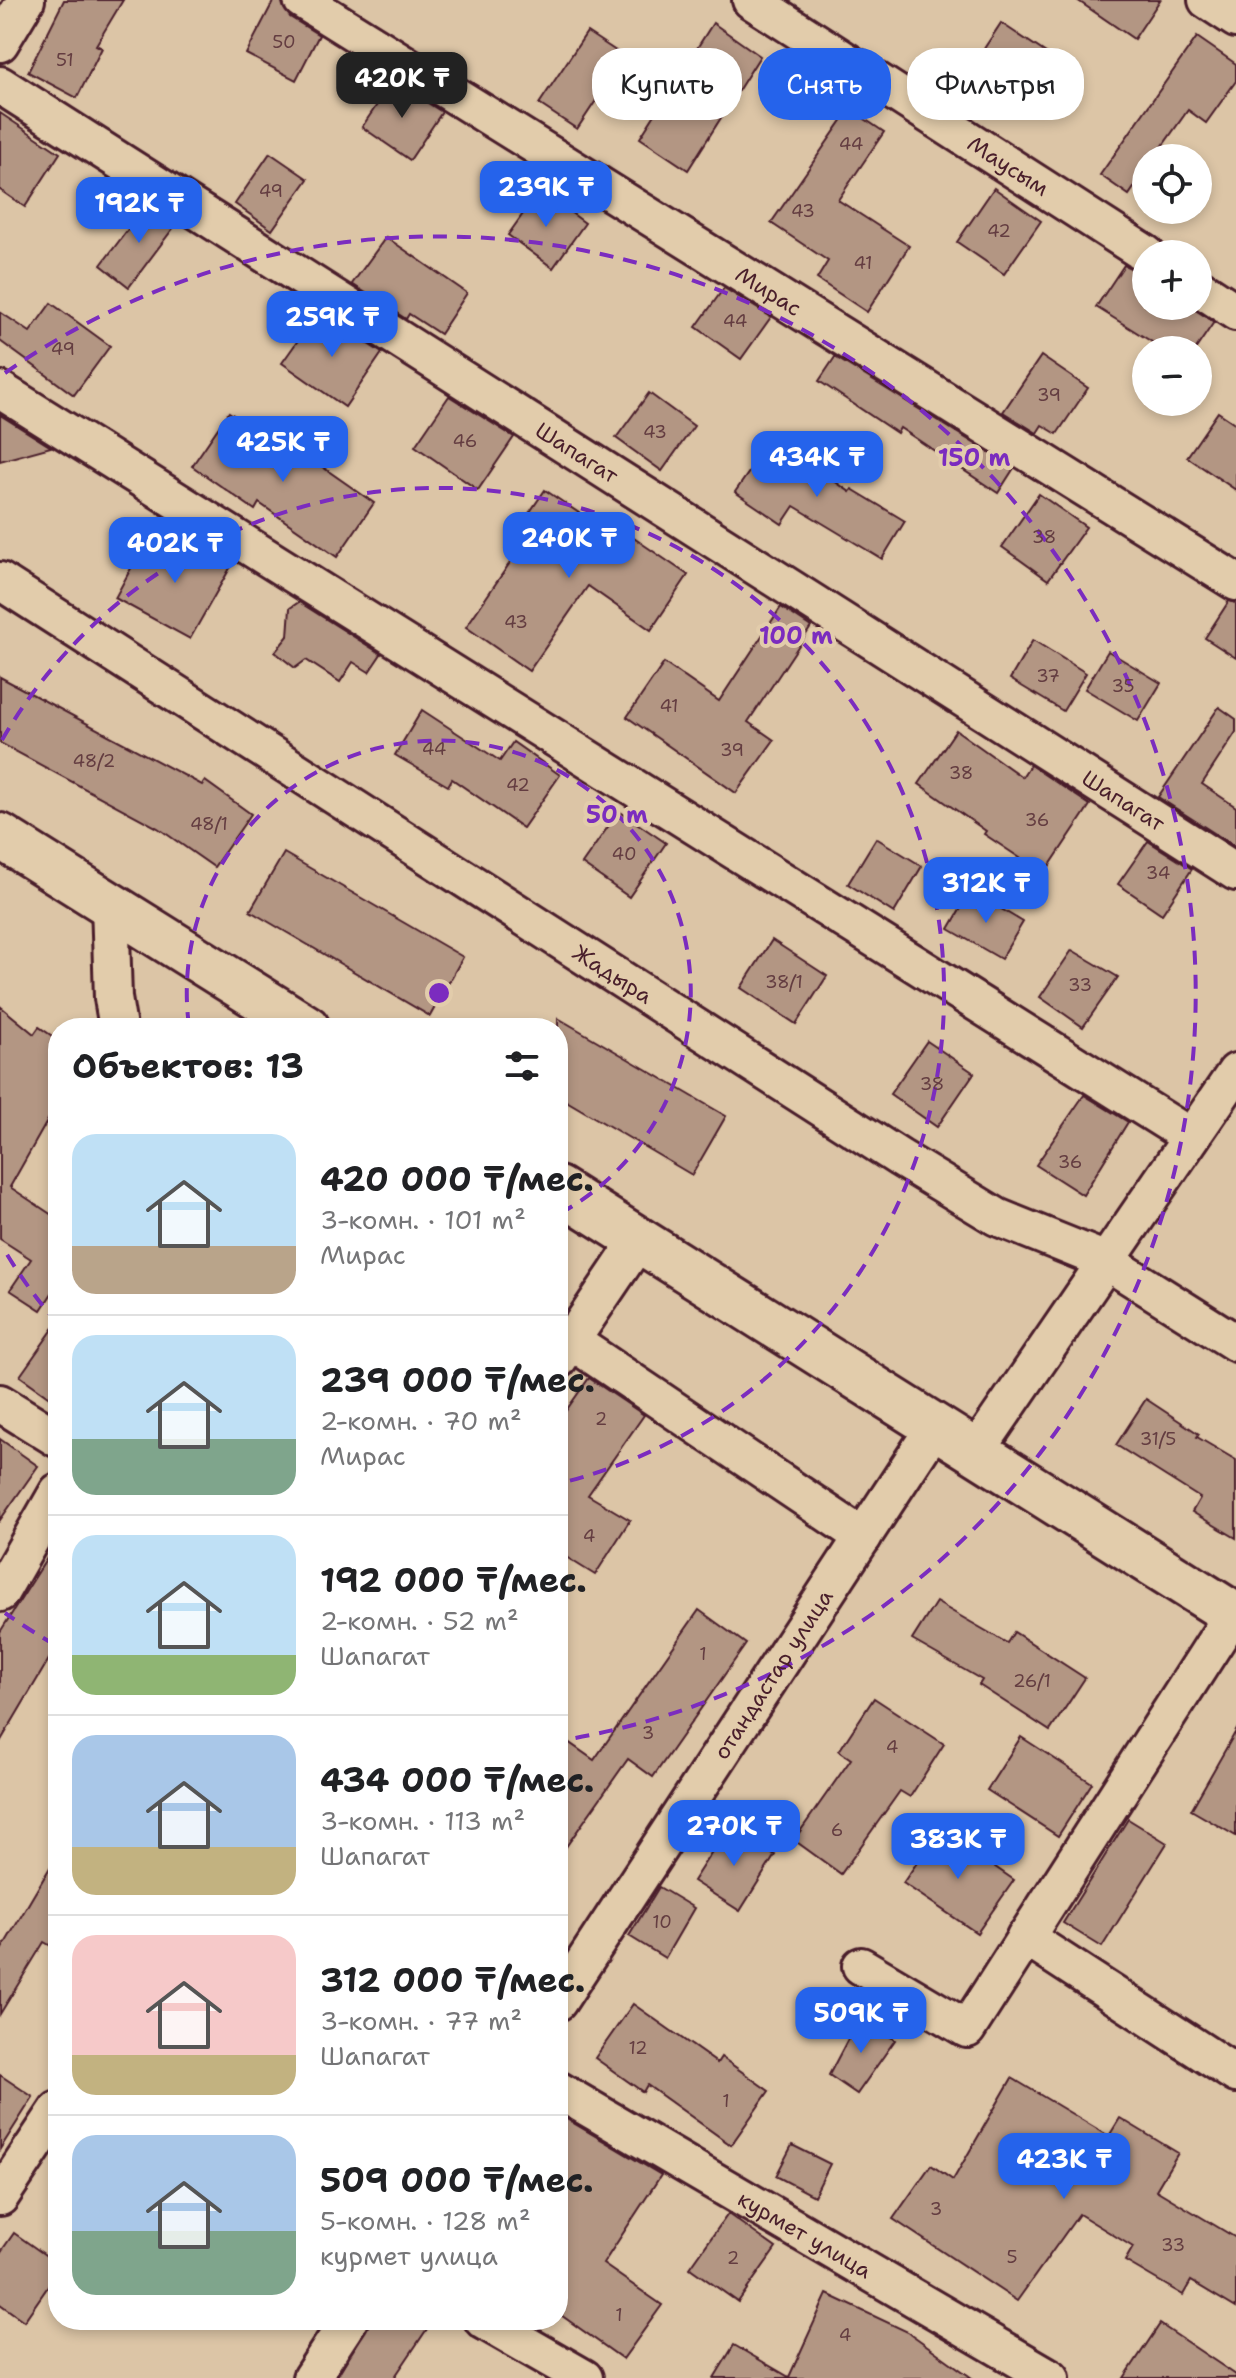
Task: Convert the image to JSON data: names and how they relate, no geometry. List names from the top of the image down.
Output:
{
  "streets": {
    "street": [
      "Маусым",
      "Мирас",
      "Шапагат",
      "Жадыра",
      "отандастар улица",
      "курмет улица"
    ]
  },
  "house_numbers": [
    "50",
    "51",
    "44",
    "49",
    "43",
    "42",
    "41",
    "44",
    "49",
    "39",
    "43",
    "46",
    "38",
    "43",
    "37",
    "35",
    "41",
    "44",
    "39",
    "48/2",
    "38",
    "42",
    "36",
    "48/1",
    "40",
    "34",
    "38/1",
    "33",
    "38",
    "36",
    "2",
    "31/5",
    "4",
    "1",
    "26/1",
    "3",
    "4",
    "6",
    "10",
    "12",
    "1",
    "3",
    "33",
    "5",
    "2",
    "1",
    "4"
  ],
  "page": {
    "chip": ["Купить", "Снять", "Фильтры"],
    "price": [
      "420K ₸",
      "239K ₸",
      "192K ₸",
      "259K ₸",
      "425K ₸",
      "434K ₸",
      "240K ₸",
      "402K ₸",
      "312K ₸",
      "270K ₸",
      "383K ₸",
      "509K ₸",
      "423K ₸"
    ],
    "map_buttons": ["+", "−"],
    "heading": "Объектов: 13",
    "list": [
      {
        "name": "420 000 ₸/мес.",
        "note": "3-комн. · 101 m² · Мирас"
      },
      {
        "name": "239 000 ₸/мес.",
        "note": "2-комн. · 70 m² · Мирас"
      },
      {
        "name": "192 000 ₸/мес.",
        "note": "2-комн. · 52 m² · Шапагат"
      },
      {
        "name": "434 000 ₸/мес.",
        "note": "3-комн. · 113 m² · Шапагат"
      },
      {
        "name": "312 000 ₸/мес.",
        "note": "3-комн. · 77 m² · Шапагат"
      },
      {
        "name": "509 000 ₸/мес.",
        "note": "5-комн. · 128 m² · курмет улица"
      }
    ]
  },
  "rings": ["150 m", "100 m", "50 m"]
}
